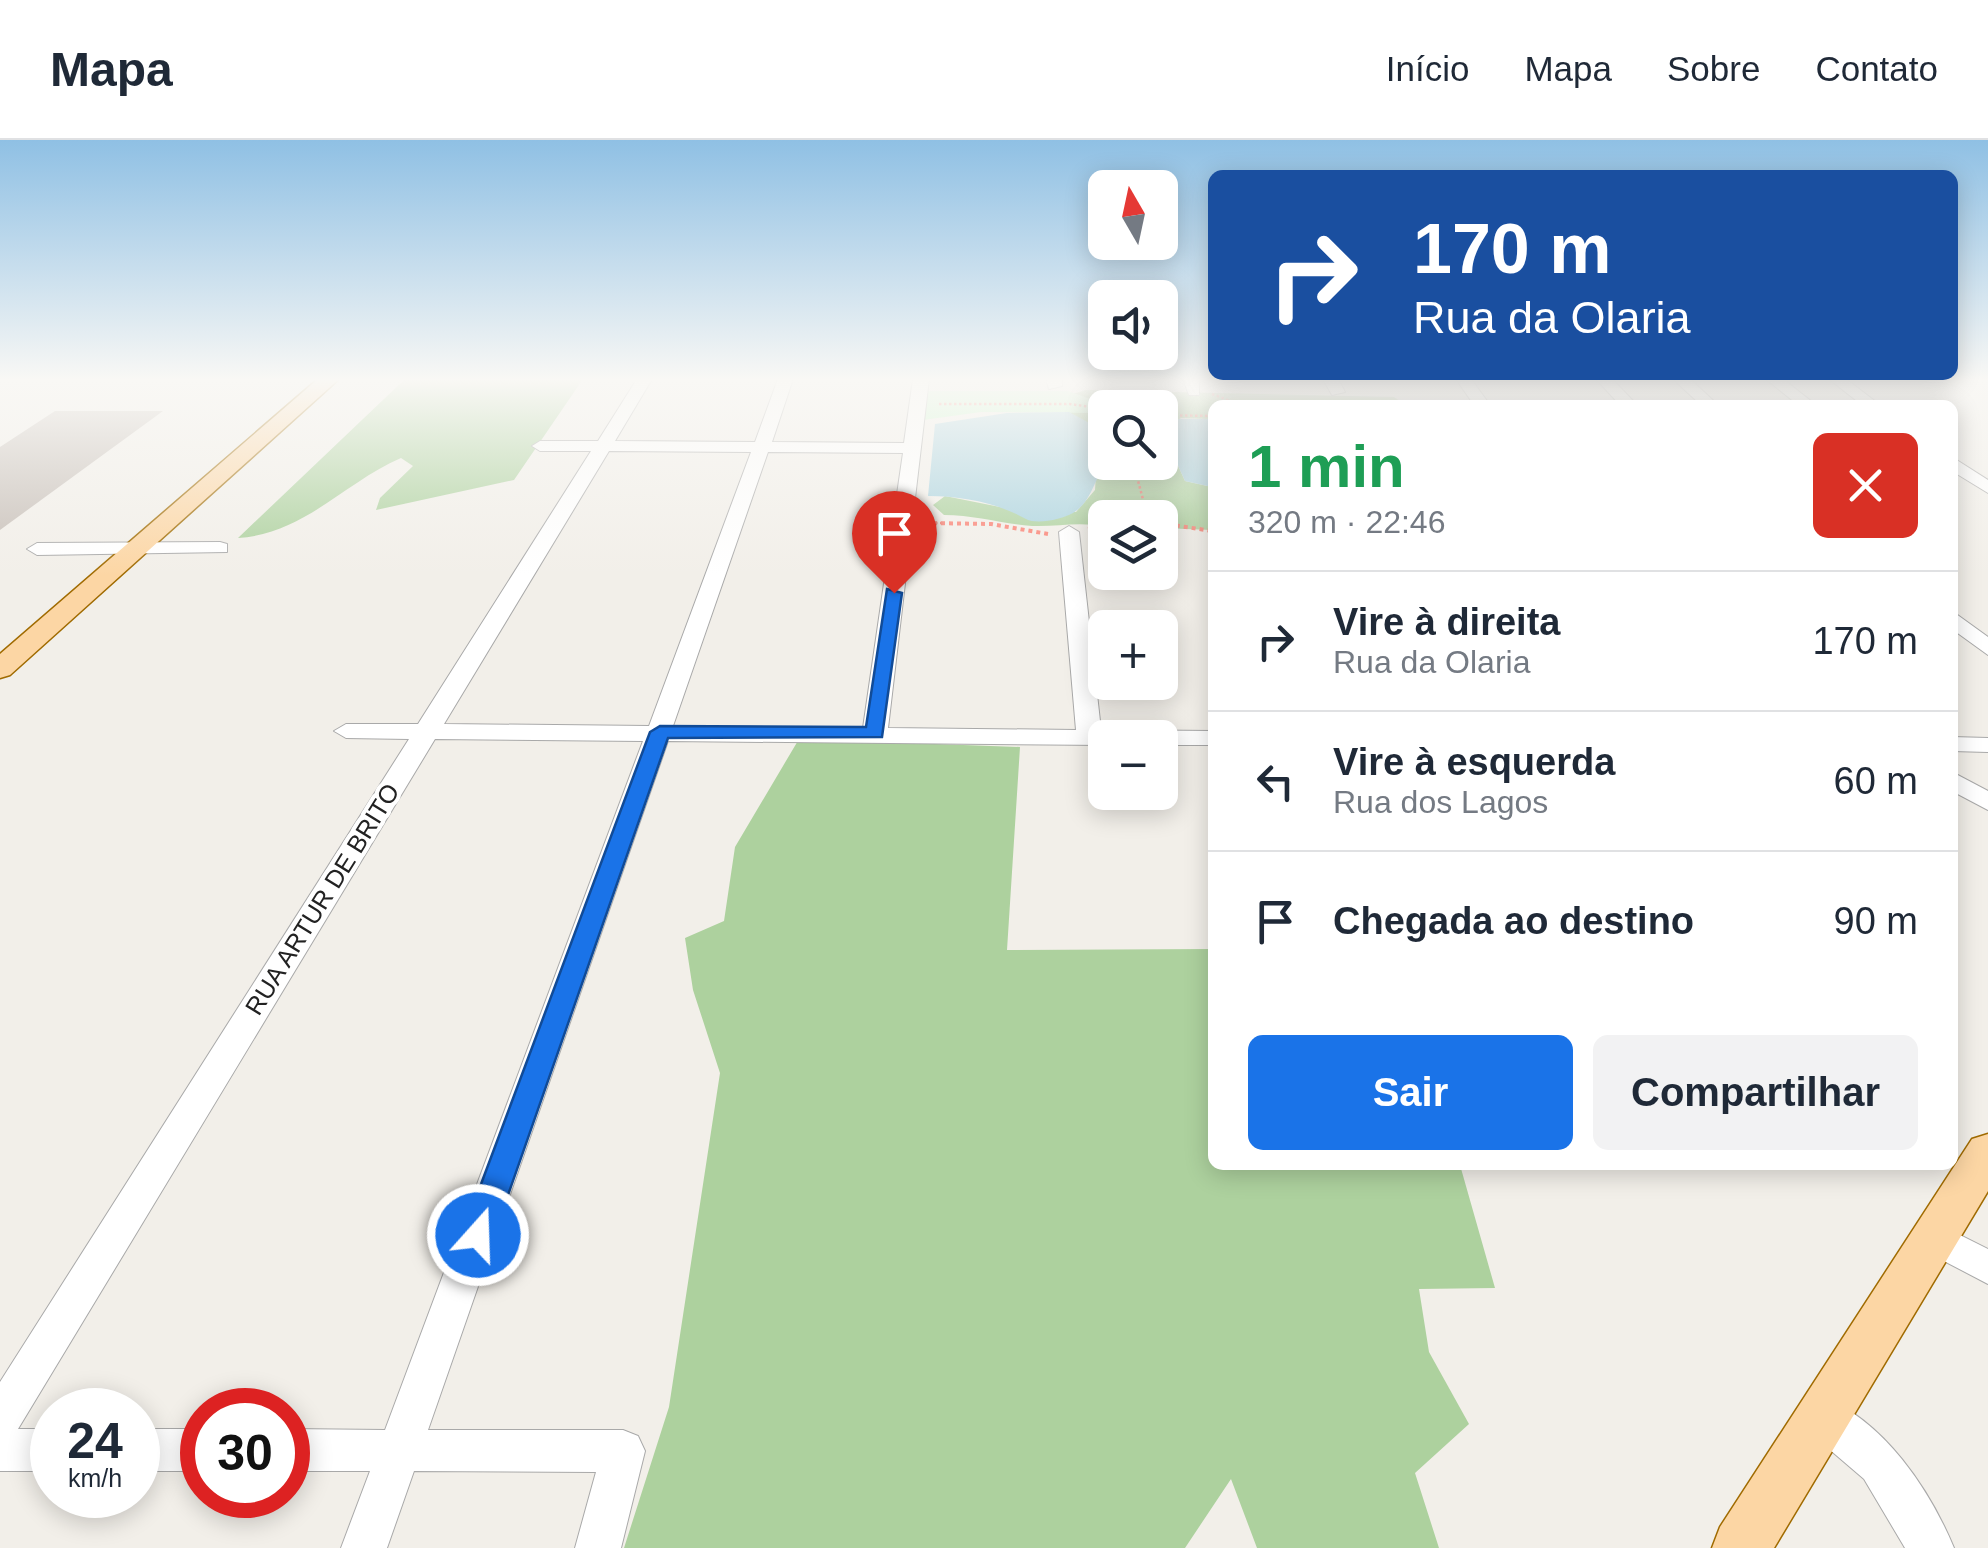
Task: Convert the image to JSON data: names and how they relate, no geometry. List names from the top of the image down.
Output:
{
  "streets": {
    "street": ["RUA ARTUR DE BRITO"]
  },
  "north": "top",
  "page": {
    "header": "Mapa",
    "nav": [
      "Início",
      "Mapa",
      "Sobre",
      "Contato"
    ],
    "map_buttons": ["+", "−"],
    "turn": ["170 m", "Rua da Olaria"],
    "heading": ["1 min", "320 m · 22:46"],
    "list": [
      {
        "name": "Vire à direita",
        "note": "Rua da Olaria",
        "value": "170 m"
      },
      {
        "name": "Vire à esquerda",
        "note": "Rua dos Lagos",
        "value": "60 m"
      },
      {
        "name": "Chegada ao destino",
        "value": "90 m"
      }
    ],
    "buttons": ["Sair", "Compartilhar"],
    "speed": "24 km/h",
    "limit": "30"
  }
}
